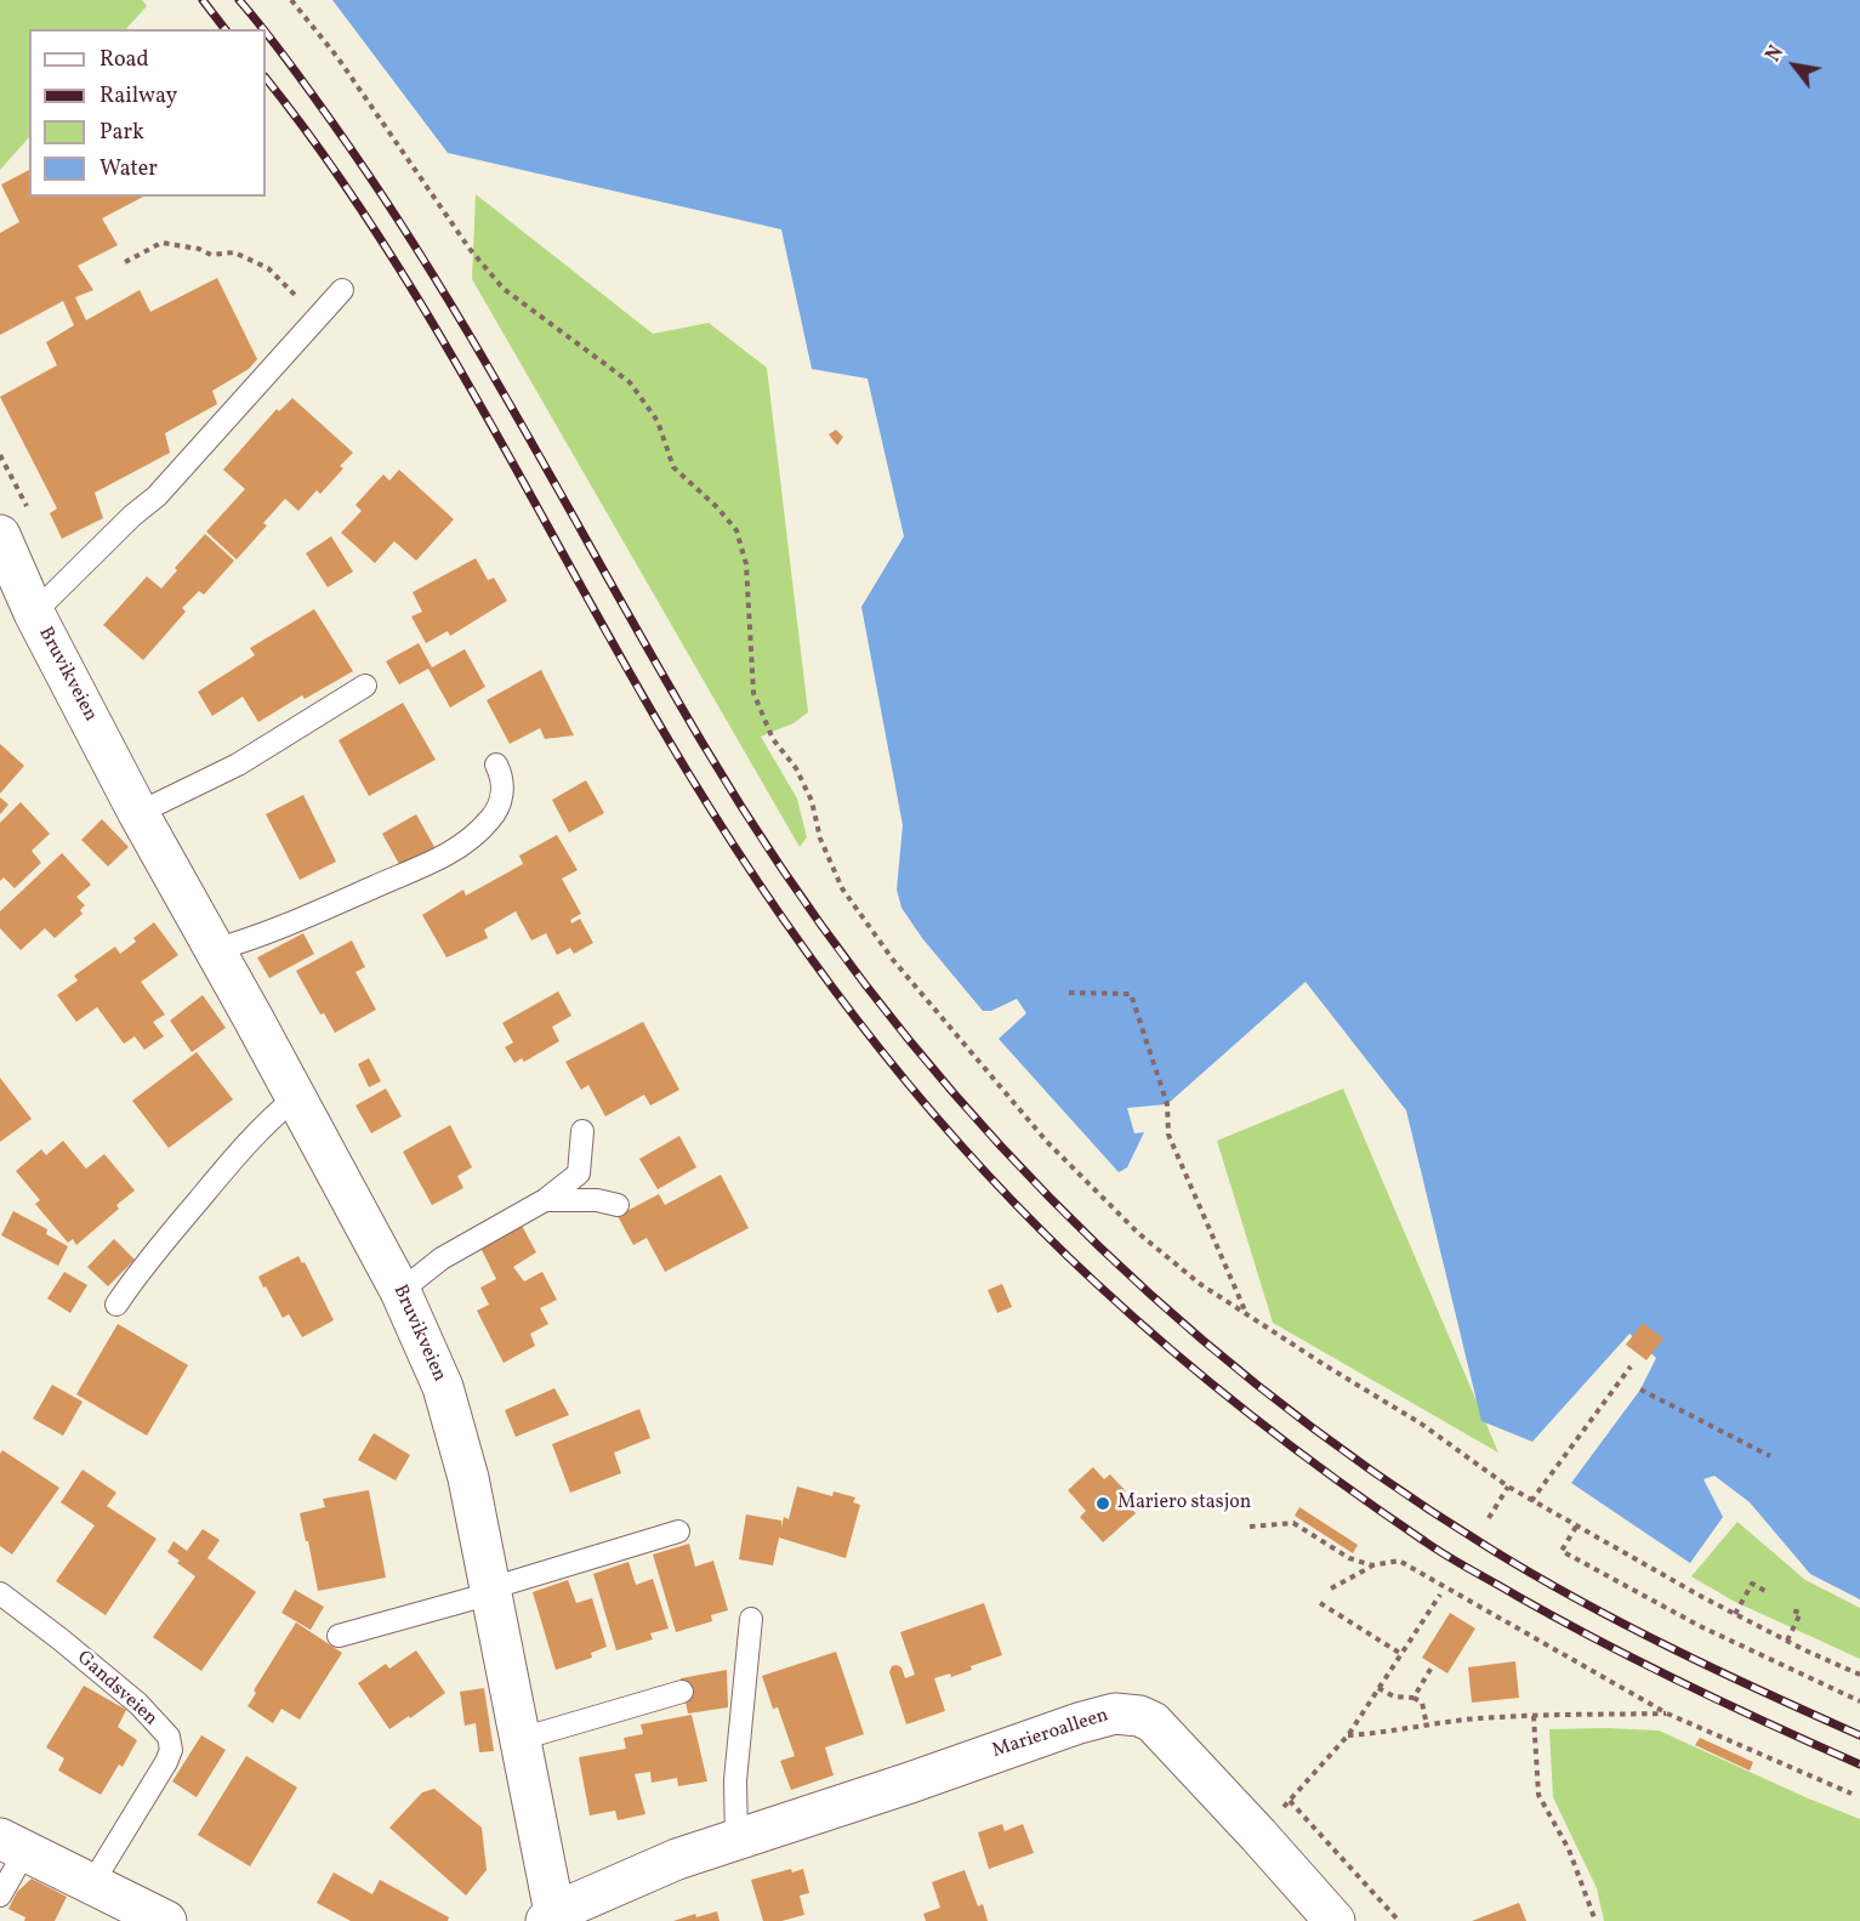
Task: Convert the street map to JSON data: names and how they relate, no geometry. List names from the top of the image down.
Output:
{
  "streets": {
    "street": ["Bruvikveien", "Marieroalleen"],
    "lane": ["Gandsveien"]
  },
  "crossings": [
    ["Bruvikveien", "Marieroalleen"]
  ],
  "places": ["Mariero stasjon"],
  "legend": [
    "Road",
    "Railway",
    "Park",
    "Water"
  ],
  "north": "top left"
}
